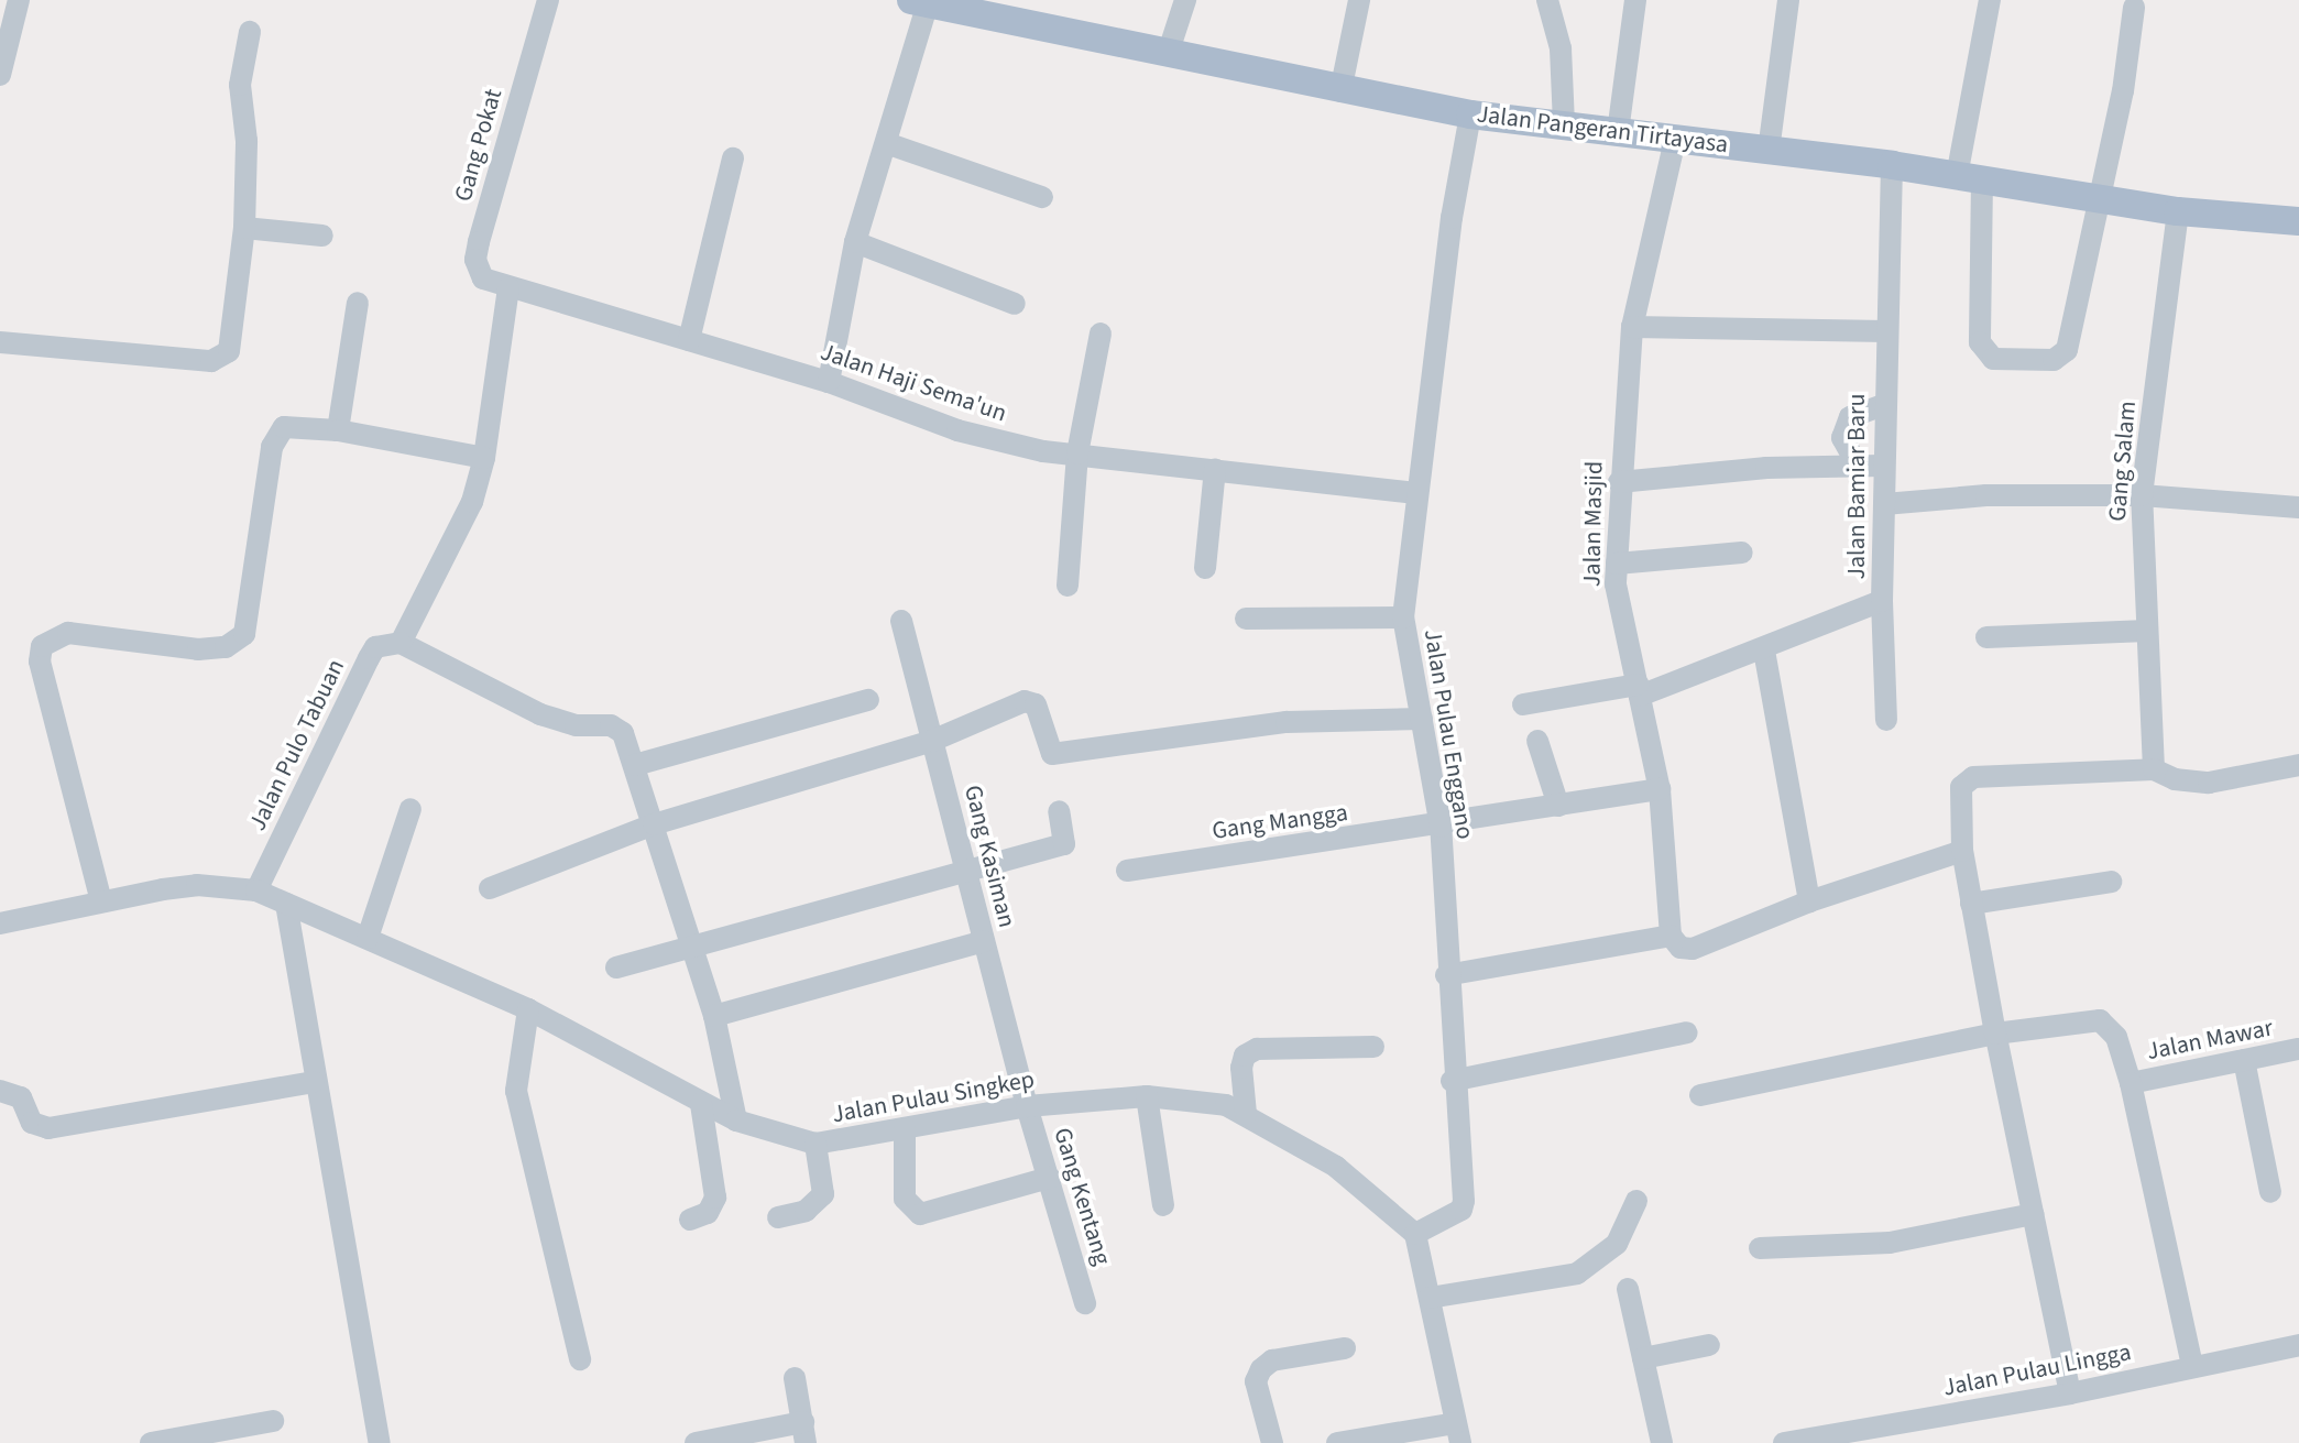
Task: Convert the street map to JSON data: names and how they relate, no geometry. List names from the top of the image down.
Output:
{
  "streets": {
    "main road": ["Jalan Pangeran Tirtayasa"],
    "street": [
      "Gang Pokat",
      "Jalan Haji Sema'un",
      "Gang Salam",
      "Jalan Bamiar Baru",
      "Jalan Masjid",
      "Jalan Pulau Enggano",
      "Jalan Pulo Tabuan",
      "Gang Mangga",
      "Gang Kasiman",
      "Jalan Mawar",
      "Jalan Pulau Singkep",
      "Gang Kentang",
      "Jalan Pulau Lingga"
    ]
  },
  "crossings": [
    ["Jalan Pangeran Tirtayasa", "Gang Salam"],
    ["Jalan Pangeran Tirtayasa", "Jalan Bamiar Baru"],
    ["Jalan Pangeran Tirtayasa", "Jalan Masjid"],
    ["Jalan Pangeran Tirtayasa", "Jalan Pulau Enggano"],
    ["Gang Pokat", "Jalan Haji Sema'un"],
    ["Jalan Haji Sema'un", "Jalan Pulau Enggano"],
    ["Jalan Bamiar Baru", "Jalan Masjid"],
    ["Jalan Masjid", "Gang Mangga"],
    ["Jalan Pulau Enggano", "Gang Mangga"],
    ["Jalan Pulau Enggano", "Jalan Pulau Singkep"],
    ["Jalan Pulo Tabuan", "Jalan Pulau Singkep"],
    ["Gang Kasiman", "Jalan Pulau Singkep"],
    ["Gang Kasiman", "Gang Kentang"],
    ["Jalan Pulau Singkep", "Gang Kentang"]
  ]
}
